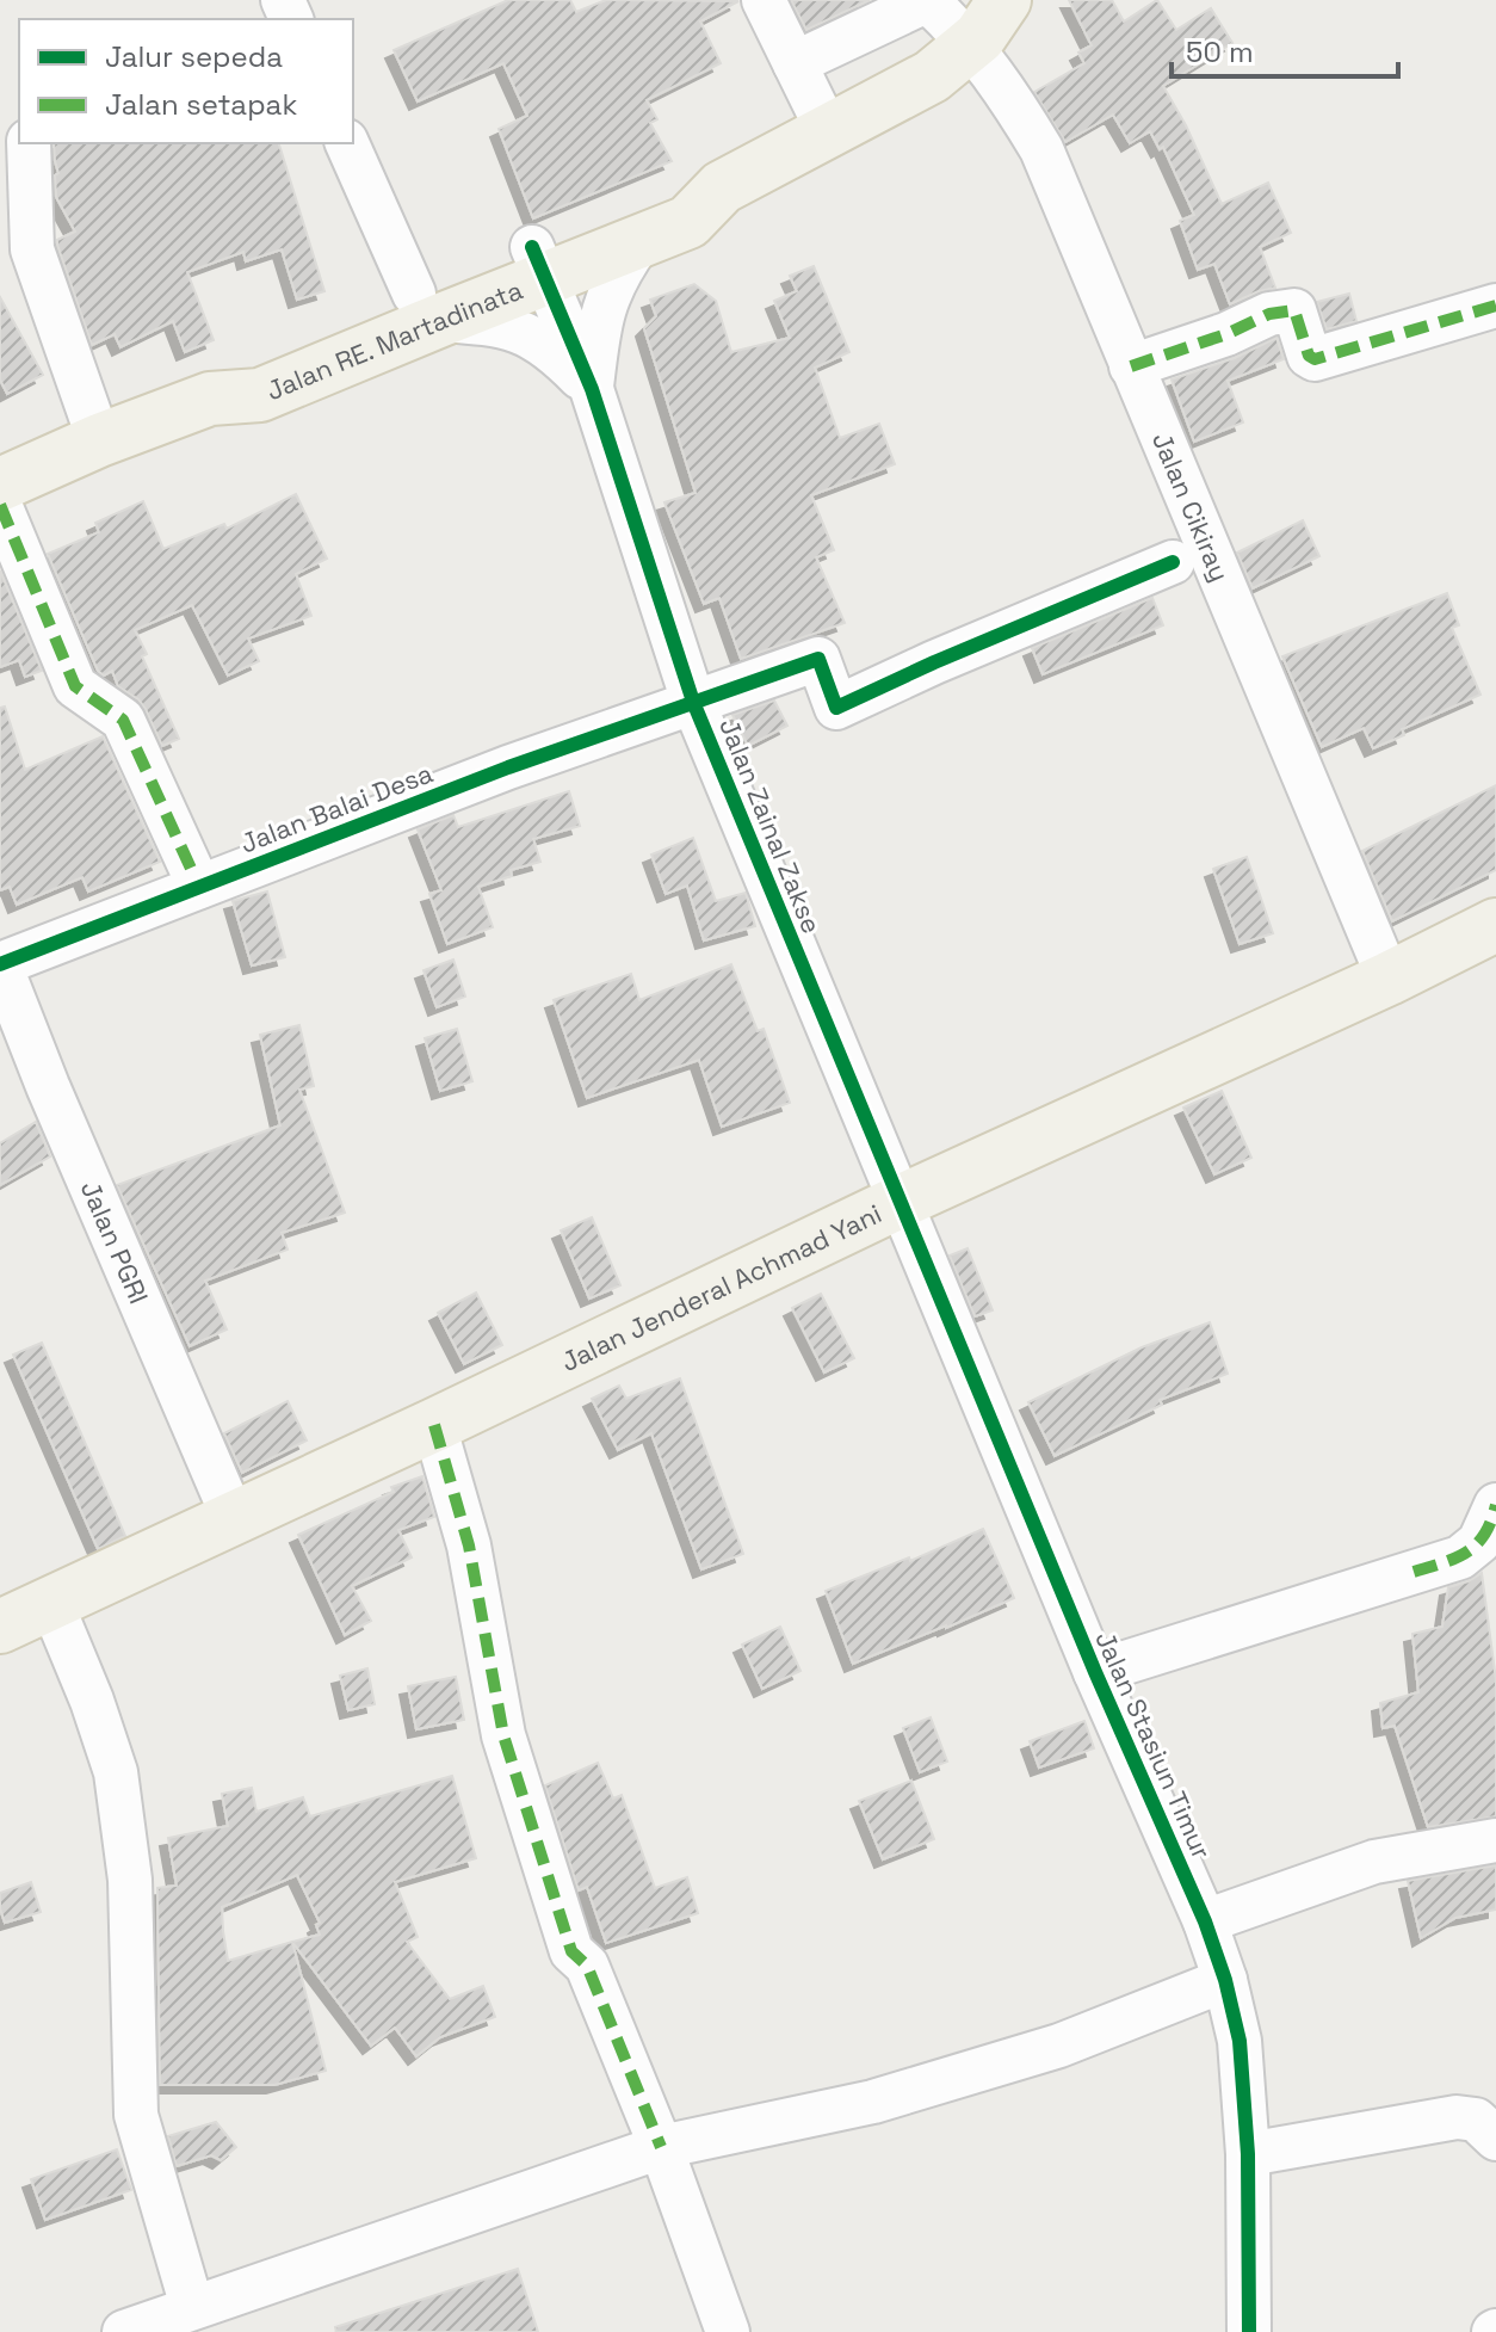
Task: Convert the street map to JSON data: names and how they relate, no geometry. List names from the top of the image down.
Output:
{
  "streets": {
    "main road": ["Jalan RE. Martadinata", "Jalan Jenderal Achmad Yani"],
    "street": [
      "Jalan Cikiray",
      "Jalan Balai Desa",
      "Jalan Zainal Zakse",
      "Jalan PGRI",
      "Jalan Stasiun Timur"
    ]
  },
  "crossings": [
    ["Jalan RE. Martadinata", "Jalan Cikiray"],
    ["Jalan RE. Martadinata", "Jalan Zainal Zakse"],
    ["Jalan Cikiray", "Jalan Jenderal Achmad Yani"],
    ["Jalan Balai Desa", "Jalan Zainal Zakse"],
    ["Jalan Balai Desa", "Jalan PGRI"],
    ["Jalan Zainal Zakse", "Jalan Jenderal Achmad Yani"],
    ["Jalan Zainal Zakse", "Jalan Stasiun Timur"],
    ["Jalan PGRI", "Jalan Jenderal Achmad Yani"],
    ["Jalan Jenderal Achmad Yani", "Jalan Stasiun Timur"]
  ],
  "legend": ["Jalur sepeda", "Jalan setapak"],
  "scale_bar": "50 m"
}
